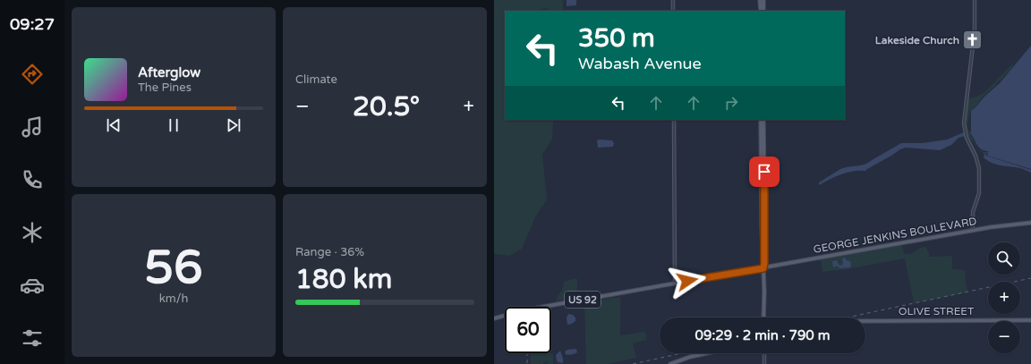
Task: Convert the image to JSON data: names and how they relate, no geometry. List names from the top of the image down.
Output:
{
  "streets": {
    "main road": ["GEORGE JENKINS BOULEVARD", "US 92", "OLIVE STREET"]
  },
  "crossings": [
    ["GEORGE JENKINS BOULEVARD", "US 92"]
  ],
  "places": {
    "church": ["Lakeside Church"]
  },
  "page": {
    "tabs": "09:27",
    "tile": [
      "Climate",
      ["56", "km/h"],
      ["Range · 36%", "180 km"]
    ],
    "turn": ["350 m", "Wabash Avenue"],
    "song": ["Afterglow", "The Pines"],
    "heat": ["−", "20.5°", "+"],
    "map_buttons": ["+", "−"],
    "limit": "60",
    "trip": "09:29 · 2 min · 790 m"
  }
}
